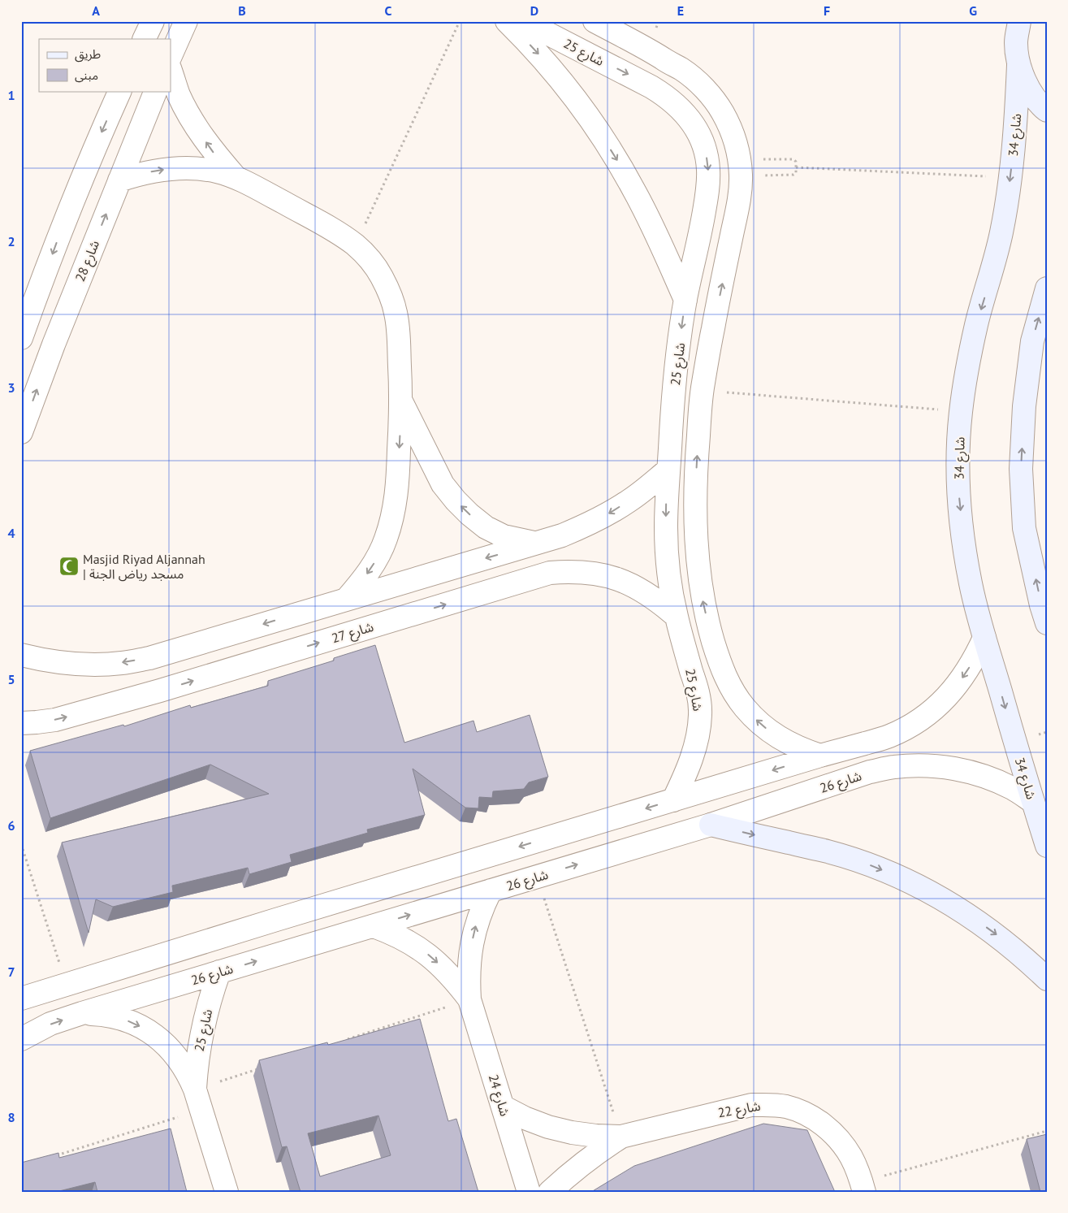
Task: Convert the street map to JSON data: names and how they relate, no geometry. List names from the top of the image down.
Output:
{
  "streets": {
    "street": [
      "شارع 25",
      "شارع 34",
      "شارع 28",
      "شارع 27",
      "شارع 26",
      "شارع 24",
      "شارع 22"
    ]
  },
  "crossings": [
    ["شارع 25", "شارع 27"],
    ["شارع 25", "شارع 26"],
    ["شارع 34", "شارع 26"],
    ["شارع 26", "شارع 24"],
    ["شارع 24", "شارع 22"]
  ],
  "places": {
    "mosque": ["Masjid Riyad Aljannah | مسجد رياض الجنة"]
  },
  "legend": ["طريق", "مبنى"],
  "grid": {
    "columns": [
      "A",
      "B",
      "C",
      "D",
      "E",
      "F",
      "G"
    ],
    "rows": [
      "1",
      "2",
      "3",
      "4",
      "5",
      "6",
      "7",
      "8"
    ]
  }
}
